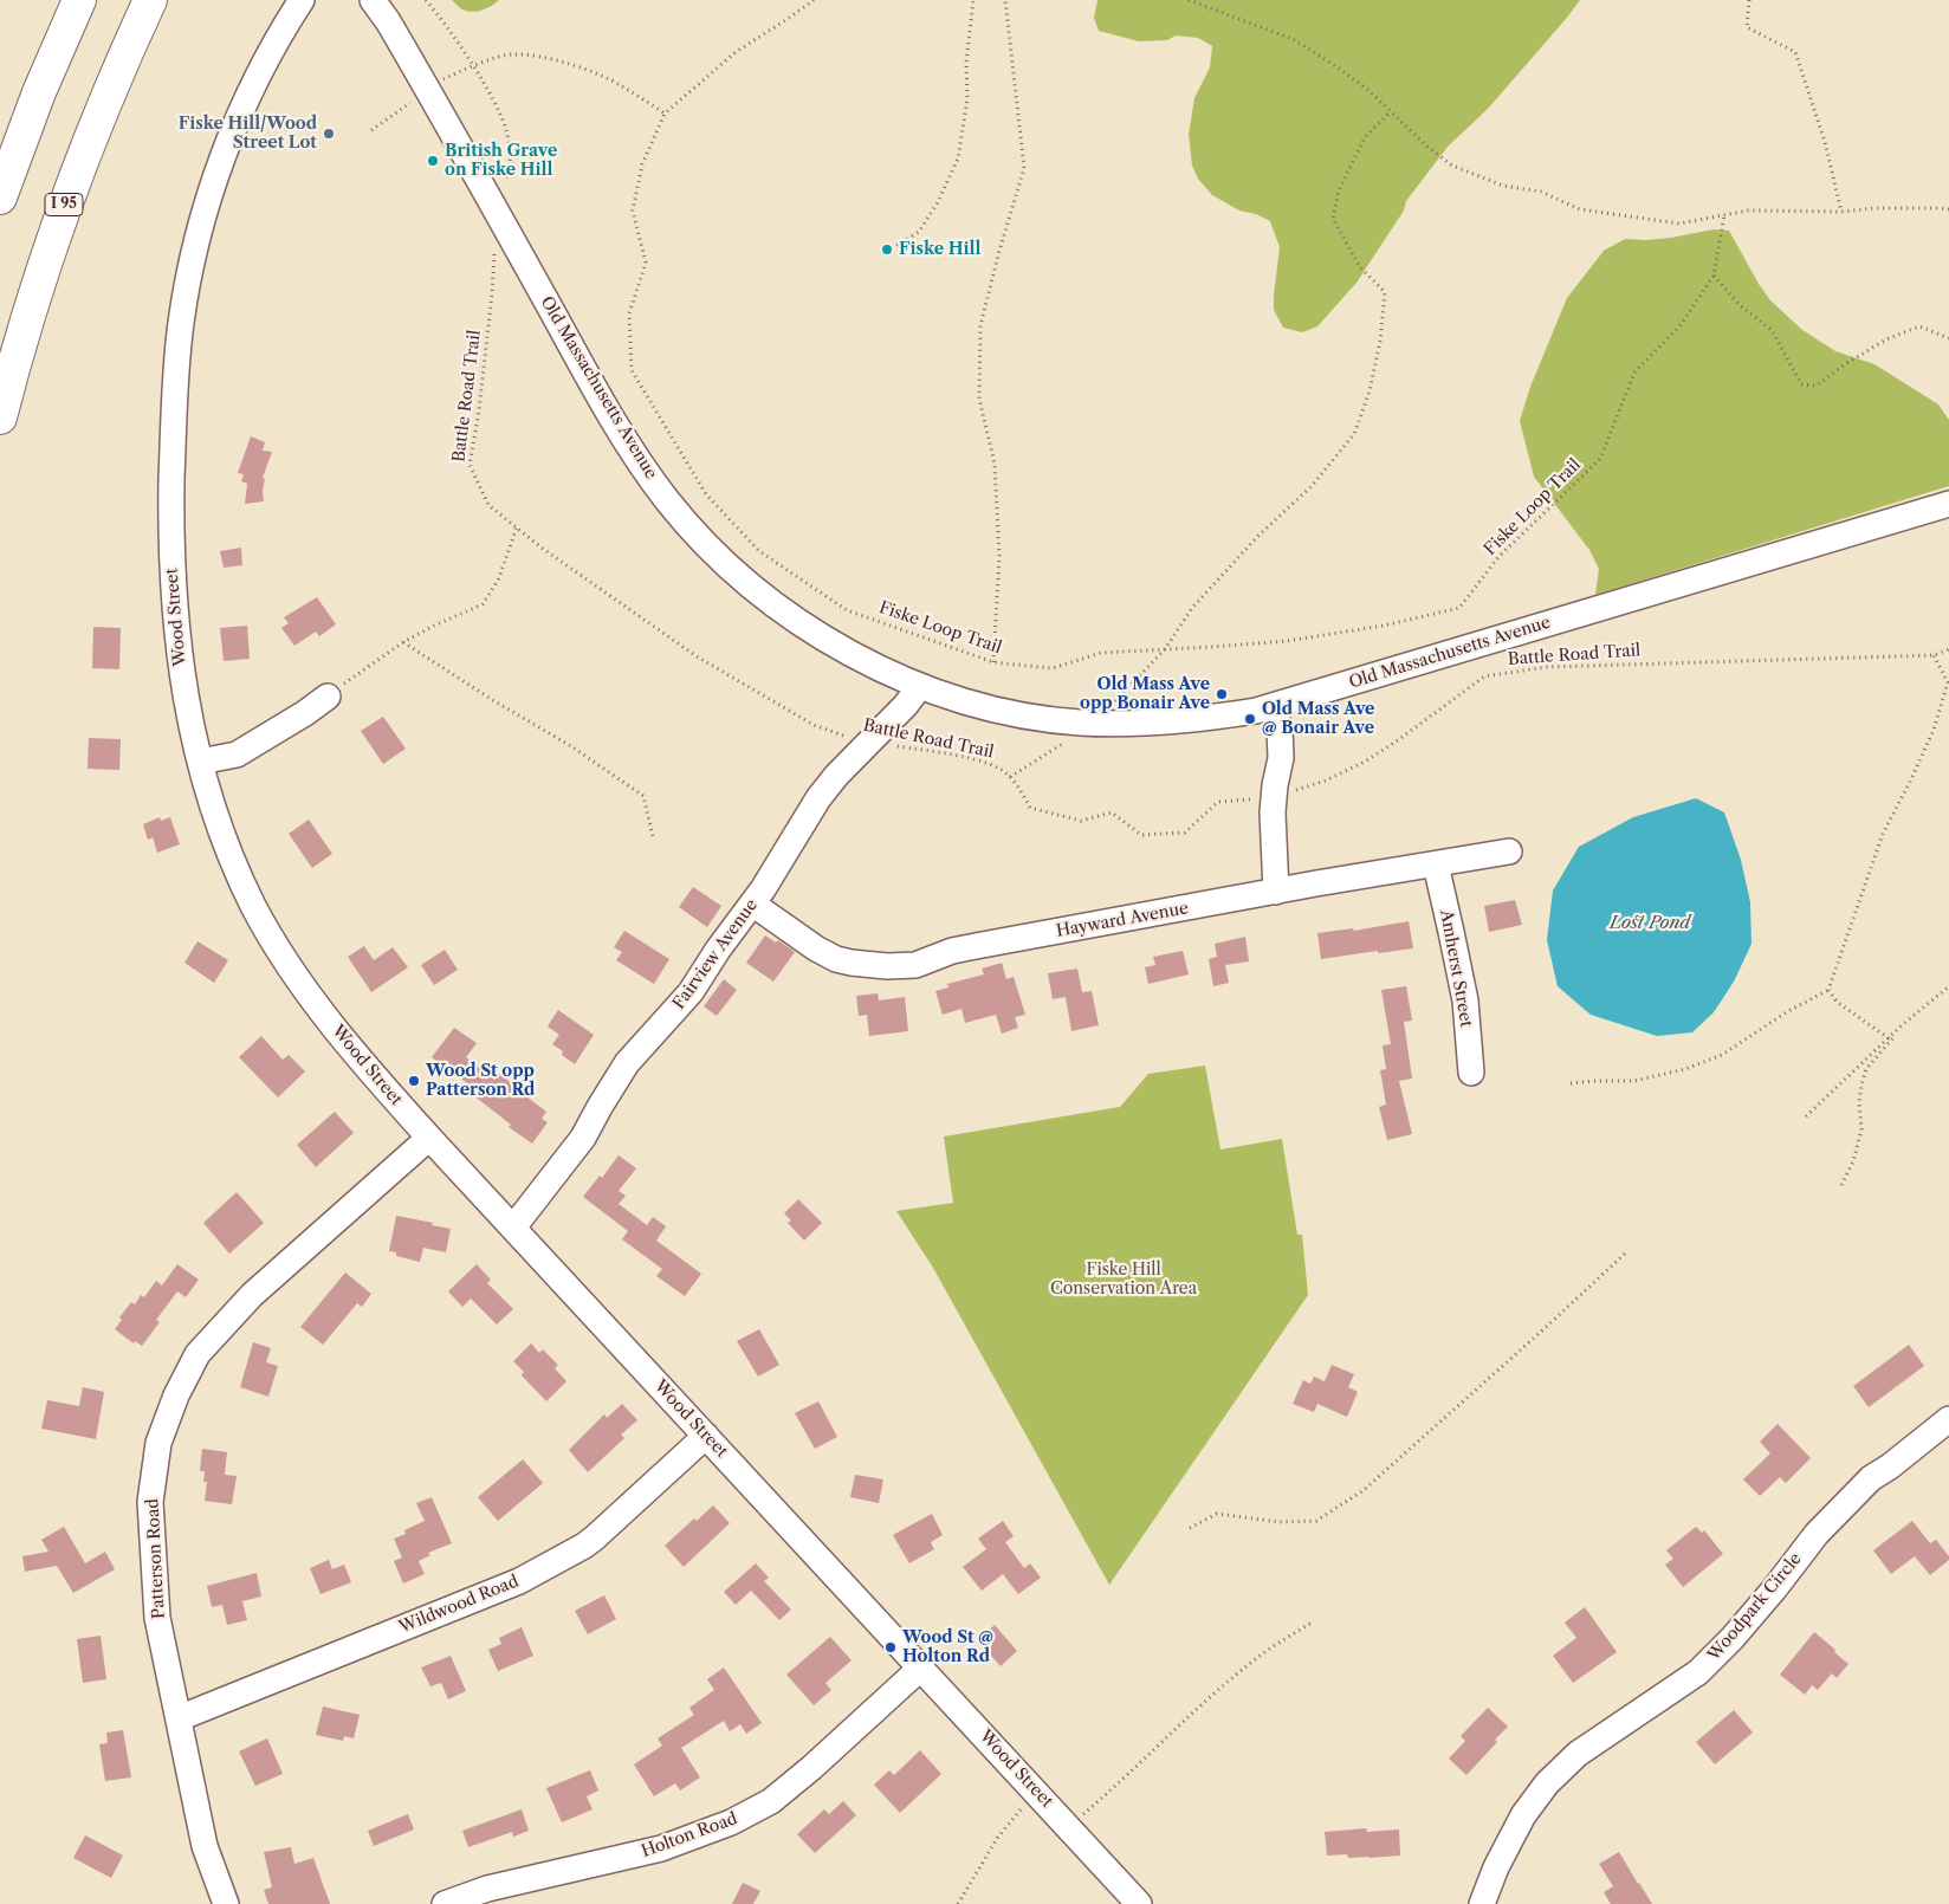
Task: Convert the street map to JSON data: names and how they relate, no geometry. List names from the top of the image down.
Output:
{
  "streets": {
    "highway": ["I 95"],
    "street": [
      "Old Massachusetts Avenue",
      "Wood Street",
      "Hayward Avenue",
      "Fairview Avenue",
      "Amherst Street",
      "Patterson Road",
      "Wildwood Road",
      "Woodpark Circle",
      "Holton Road"
    ],
    "path": ["Battle Road Trail", "Fiske Loop Trail"]
  },
  "crossings": [
    ["Old Massachusetts Avenue", "Fairview Avenue"],
    ["Battle Road Trail", "Fairview Avenue"],
    ["Wood Street", "Fairview Avenue"],
    ["Wood Street", "Patterson Road"],
    ["Wood Street", "Wildwood Road"],
    ["Wood Street", "Holton Road"],
    ["Hayward Avenue", "Fairview Avenue"],
    ["Hayward Avenue", "Amherst Street"],
    ["Patterson Road", "Wildwood Road"]
  ],
  "water": ["Lost Pond"],
  "parks": ["Fiske Hill Conservation Area"],
  "places": [
    "Fiske Hill/Wood Street Lot",
    "British Grave on Fiske Hill",
    "Fiske Hill",
    "Old Mass Ave opp Bonair Ave",
    "Old Mass Ave @ Bonair Ave",
    "Wood St opp Patterson Rd",
    "Wood St @ Holton Rd"
  ]
}
